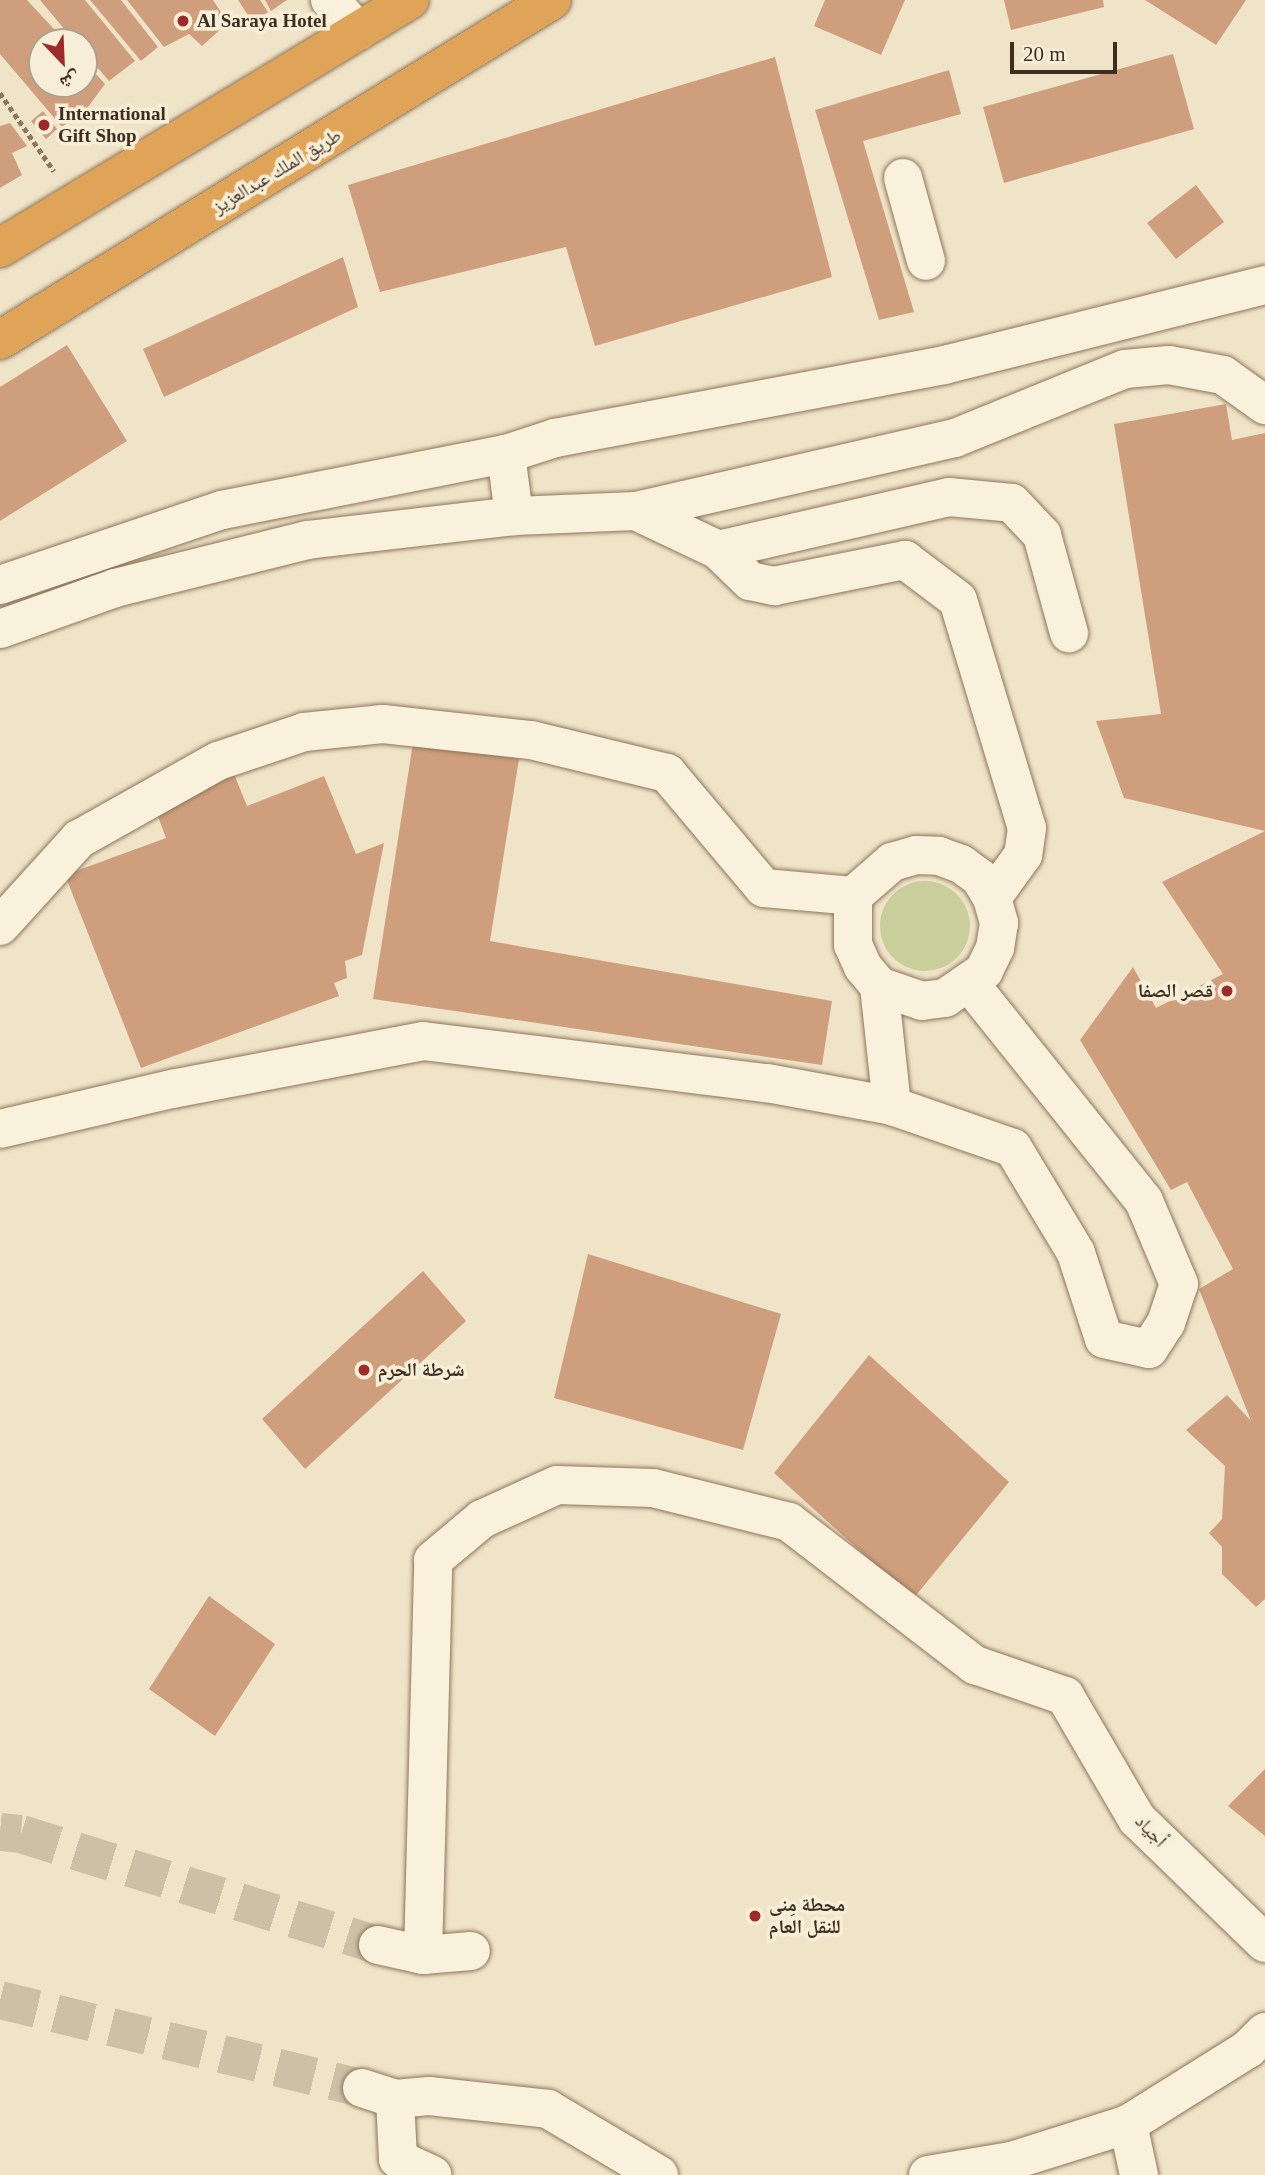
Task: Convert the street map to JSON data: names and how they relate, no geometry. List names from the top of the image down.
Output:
{
  "streets": {
    "highway": ["طريق الملك عبدالعزيز"],
    "street": ["أجياد"]
  },
  "places": [
    "Al Saraya Hotel",
    "International Gift Shop",
    "قصر الصفا",
    "شرطة الحرم",
    "محطة مِنى للنقل العام"
  ],
  "scale_bar": "20 m",
  "north": "bottom right"
}
